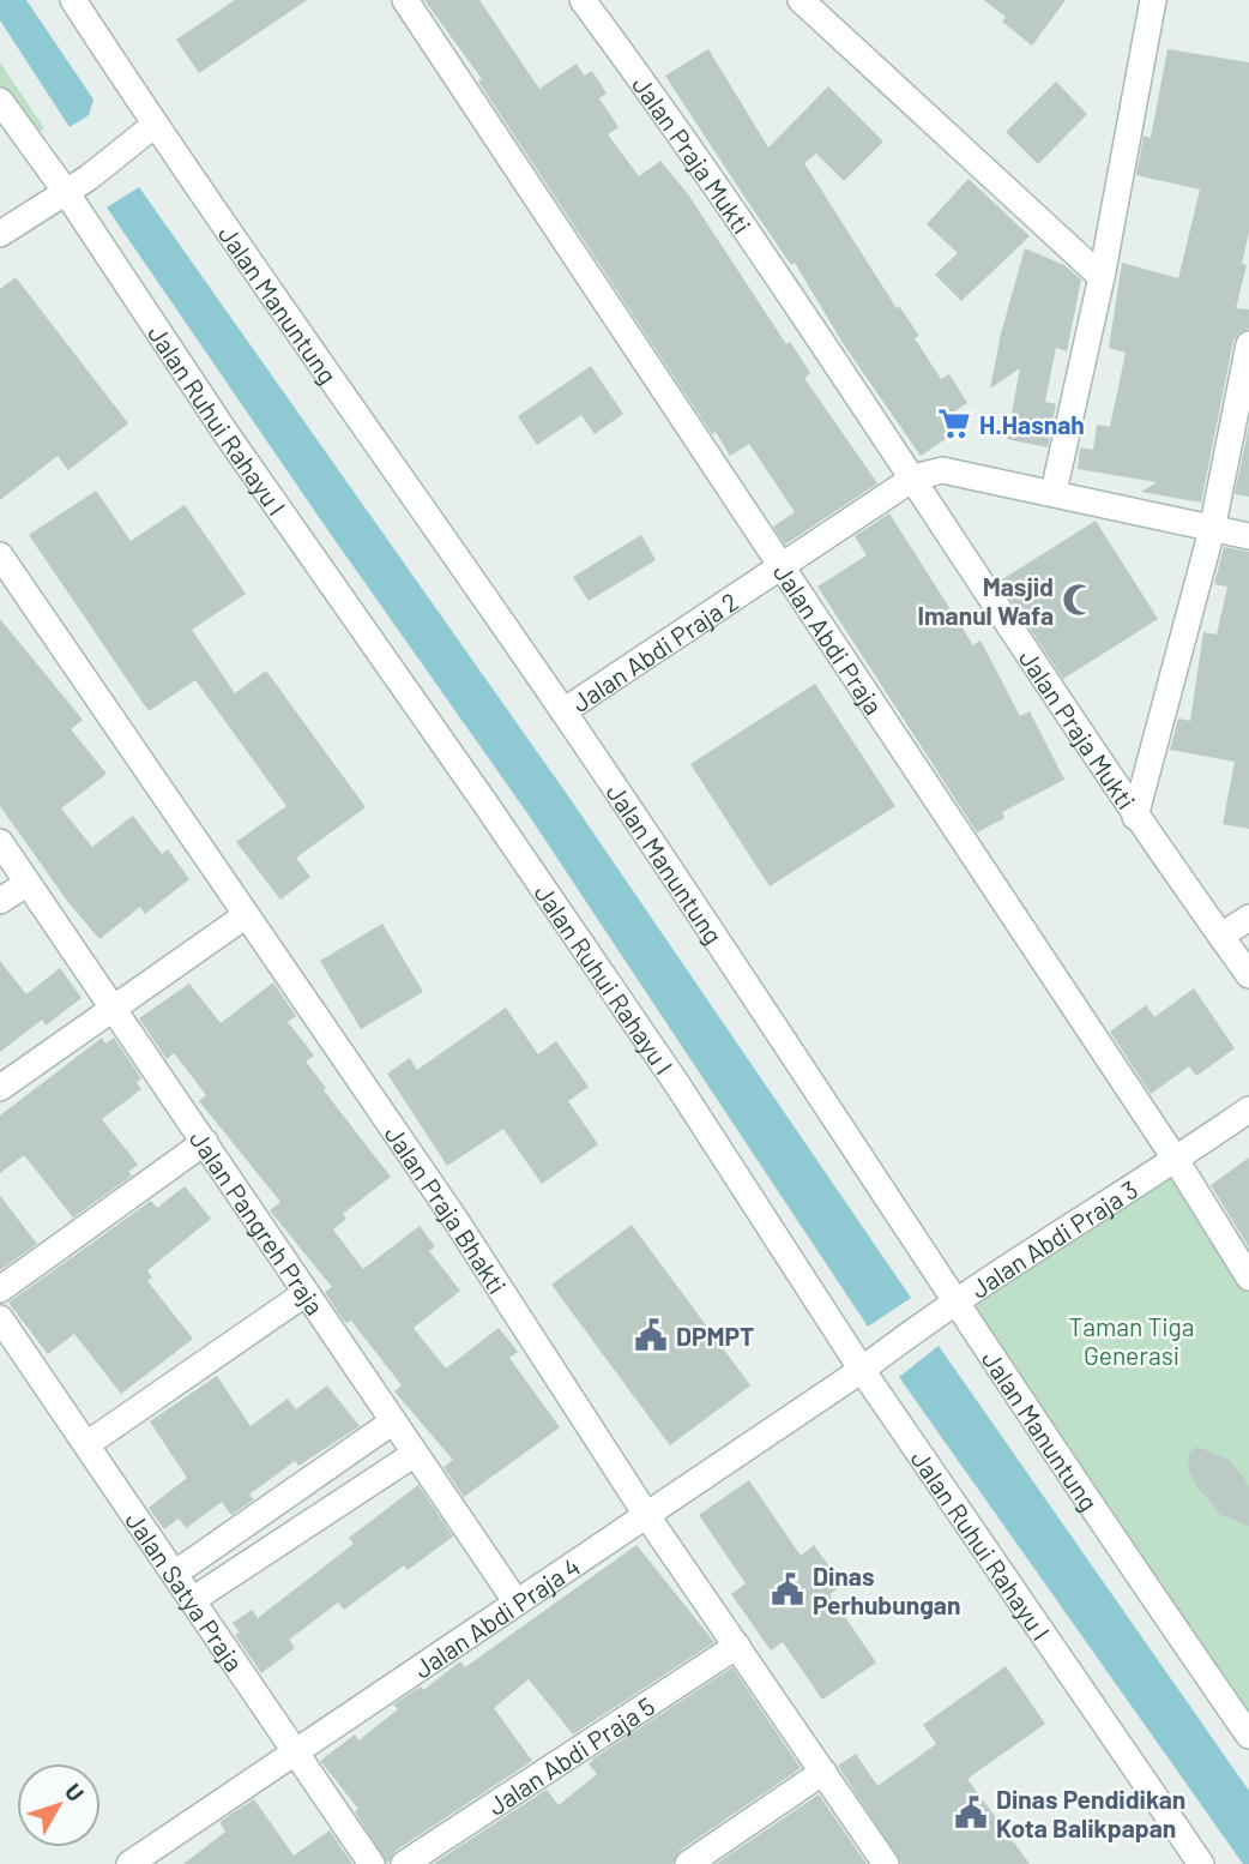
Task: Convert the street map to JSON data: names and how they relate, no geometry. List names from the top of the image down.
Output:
{
  "streets": {
    "street": [
      "Jalan Praja Mukti",
      "Jalan Manuntung",
      "Jalan Ruhui Rahayu I",
      "Jalan Abdi Praja",
      "Jalan Abdi Praja 2",
      "Jalan Praja Bhakti",
      "Jalan Pangreh Praja",
      "Jalan Abdi Praja 3",
      "Jalan Satya Praja",
      "Jalan Abdi Praja 4",
      "Jalan Abdi Praja 5"
    ]
  },
  "crossings": [
    ["Jalan Praja Mukti", "Jalan Abdi Praja 2"],
    ["Jalan Manuntung", "Jalan Abdi Praja 2"],
    ["Jalan Manuntung", "Jalan Abdi Praja 3"],
    ["Jalan Ruhui Rahayu I", "Jalan Abdi Praja 3"],
    ["Jalan Ruhui Rahayu I", "Jalan Abdi Praja 4"],
    ["Jalan Abdi Praja", "Jalan Abdi Praja 2"],
    ["Jalan Abdi Praja", "Jalan Abdi Praja 3"],
    ["Jalan Praja Bhakti", "Jalan Abdi Praja 4"],
    ["Jalan Praja Bhakti", "Jalan Abdi Praja 5"],
    ["Jalan Pangreh Praja", "Jalan Abdi Praja 4"],
    ["Jalan Abdi Praja 3", "Jalan Abdi Praja 4"],
    ["Jalan Satya Praja", "Jalan Abdi Praja 4"]
  ],
  "parks": ["Taman Tiga Generasi"],
  "places": {
    "supermarket": ["H.Hasnah"],
    "mosque": ["Masjid Imanul Wafa"],
    "public building": ["DPMPT", "Dinas Perhubungan", "Dinas Pendidikan Kota Balikpapan"]
  },
  "north": "top right"
}
